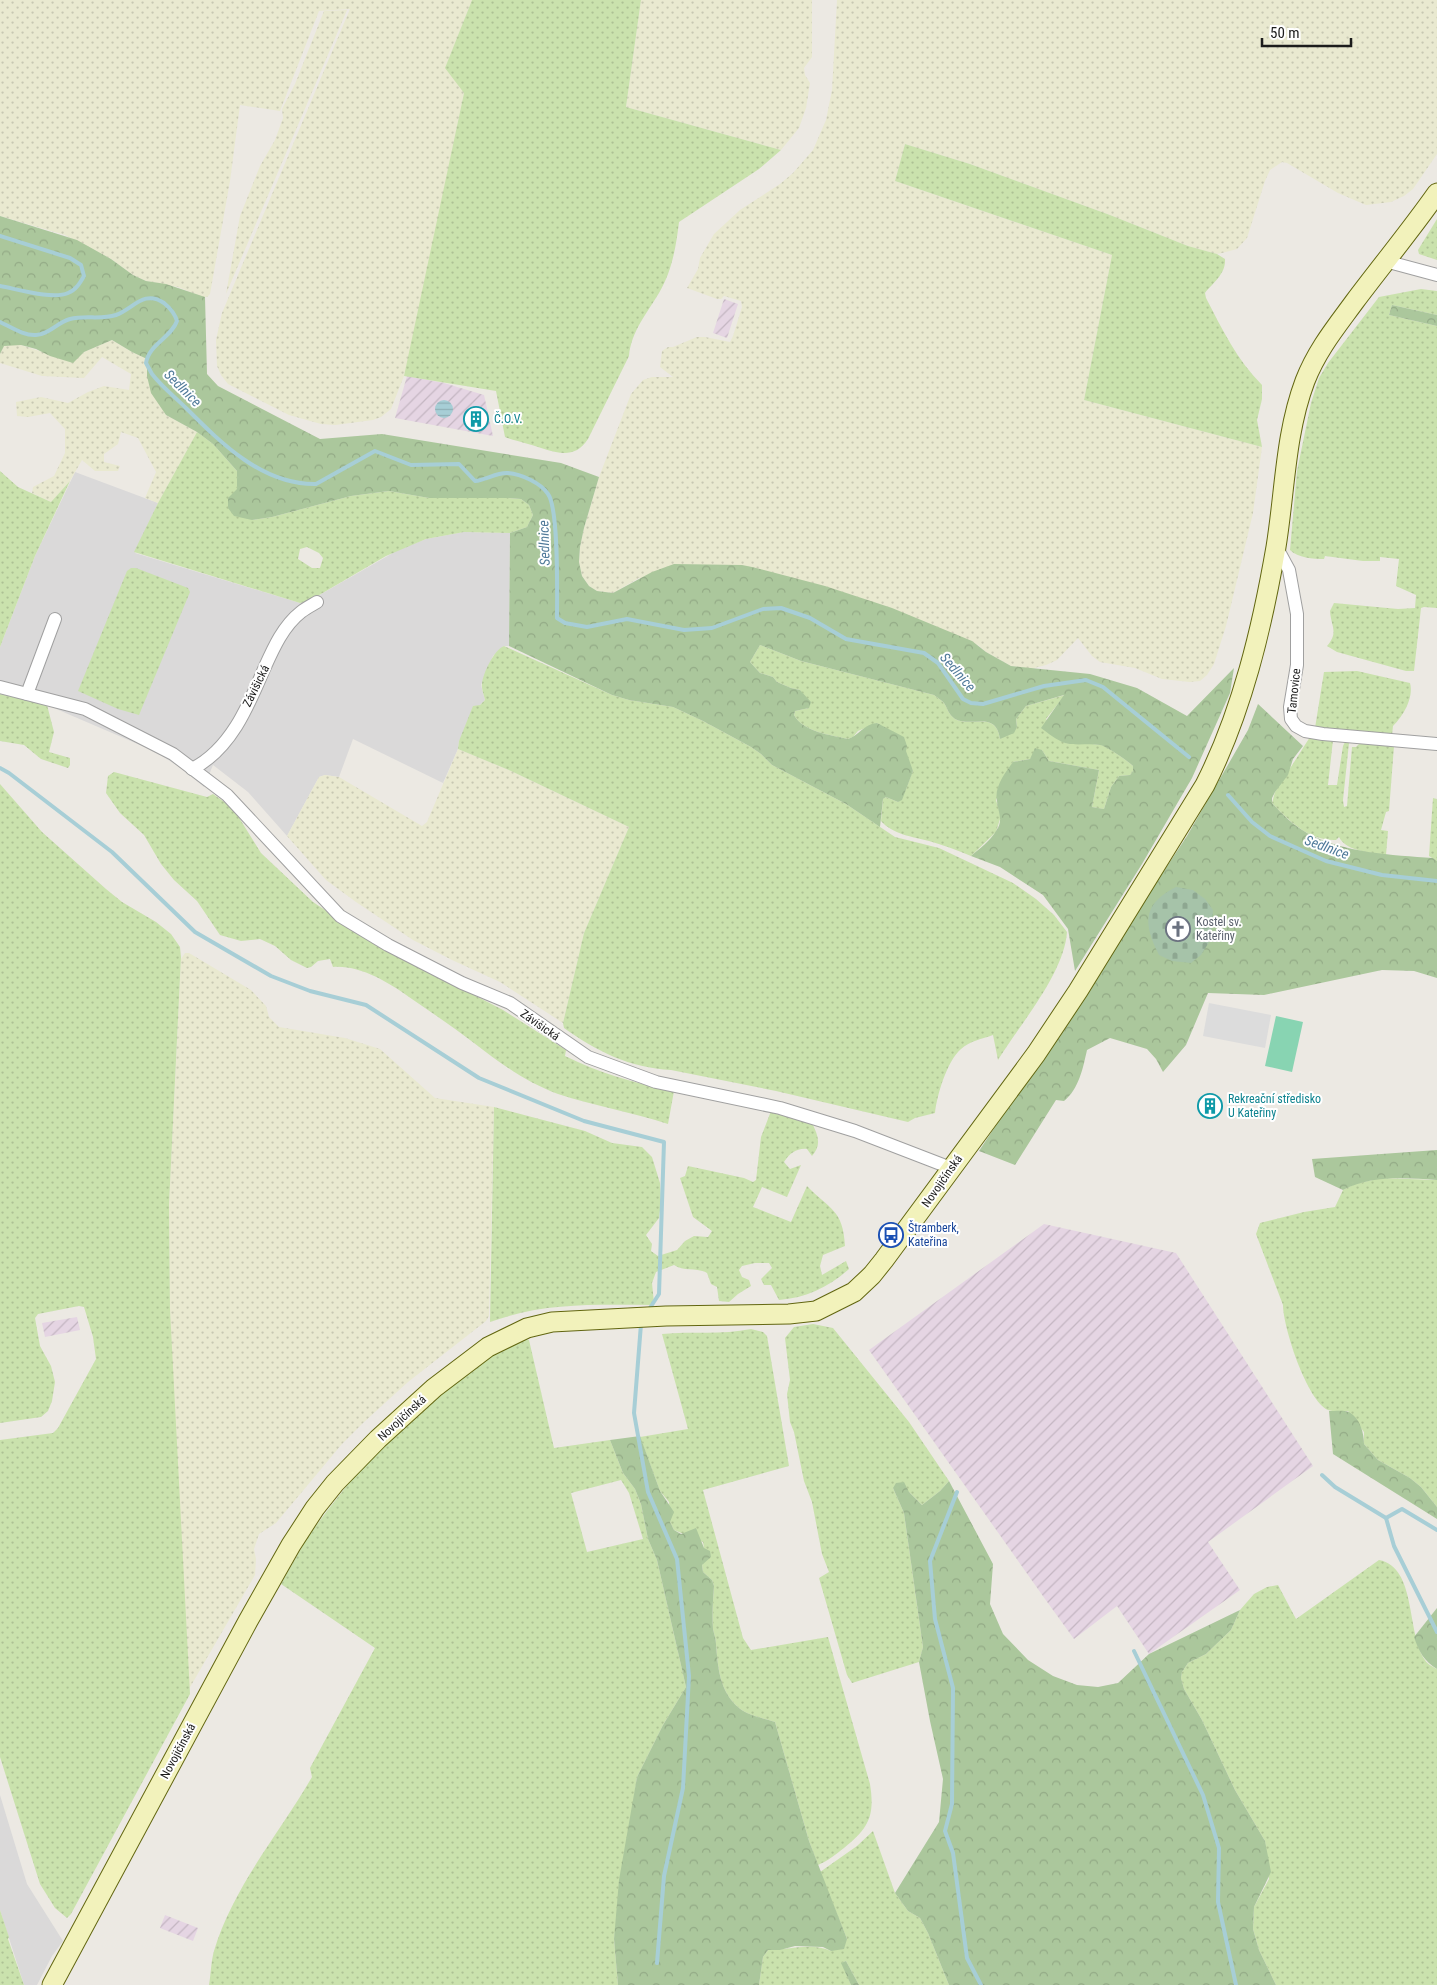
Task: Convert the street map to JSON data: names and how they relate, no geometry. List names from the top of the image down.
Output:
{
  "streets": {
    "street": ["Závišická", "Tamovice", "Novojičínská"]
  },
  "crossings": [
    ["Závišická", "Novojičínská"],
    ["Tamovice", "Novojičínská"]
  ],
  "water": ["Sedlnice"],
  "places": {
    "building": ["Č.O.V.", "Rekreační středisko U Kateřiny"],
    "church": ["Kostel sv. Kateřiny"],
    "bus stop": ["Štramberk, Kateřina"]
  },
  "scale_bar": "50 m"
}
